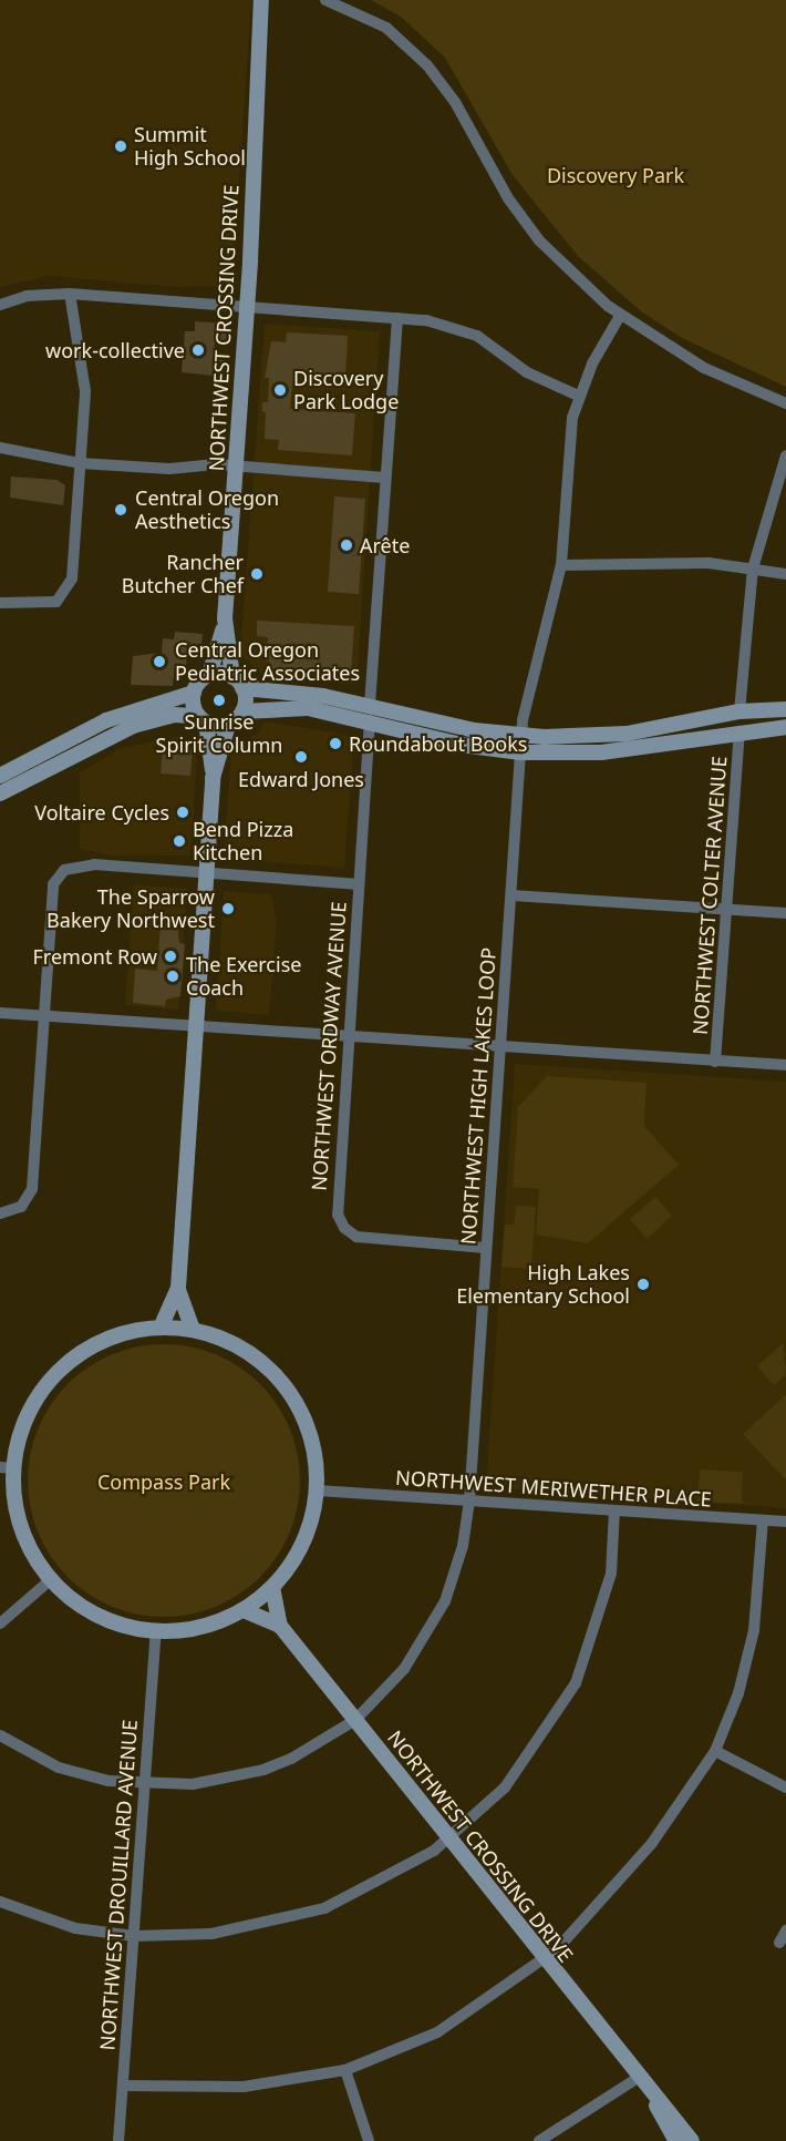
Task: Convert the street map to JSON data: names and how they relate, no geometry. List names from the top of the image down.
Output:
{
  "streets": {
    "street": [
      "NORTHWEST CROSSING DRIVE",
      "NORTHWEST COLTER AVENUE",
      "NORTHWEST ORDWAY AVENUE",
      "NORTHWEST HIGH LAKES LOOP",
      "NORTHWEST MERIWETHER PLACE",
      "NORTHWEST DROUILLARD AVENUE"
    ]
  },
  "crossings": [
    ["NORTHWEST CROSSING DRIVE", "NORTHWEST HIGH LAKES LOOP"],
    ["NORTHWEST ORDWAY AVENUE", "NORTHWEST HIGH LAKES LOOP"],
    ["NORTHWEST HIGH LAKES LOOP", "NORTHWEST MERIWETHER PLACE"],
    ["NORTHWEST HIGH LAKES LOOP", "NORTHWEST DROUILLARD AVENUE"]
  ],
  "parks": ["Discovery Park", "Compass Park"],
  "places": [
    "Summit High School",
    "work-collective",
    "Discovery Park Lodge",
    "Central Oregon Aesthetics",
    "Arête",
    "Rancher Butcher Chef",
    "Central Oregon Pediatric Associates",
    "Sunrise Spirit Column",
    "Roundabout Books",
    "Edward Jones",
    "Voltaire Cycles",
    "Bend Pizza Kitchen",
    "The Sparrow Bakery Northwest",
    "Fremont Row",
    "The Exercise Coach",
    "High Lakes Elementary School"
  ]
}
